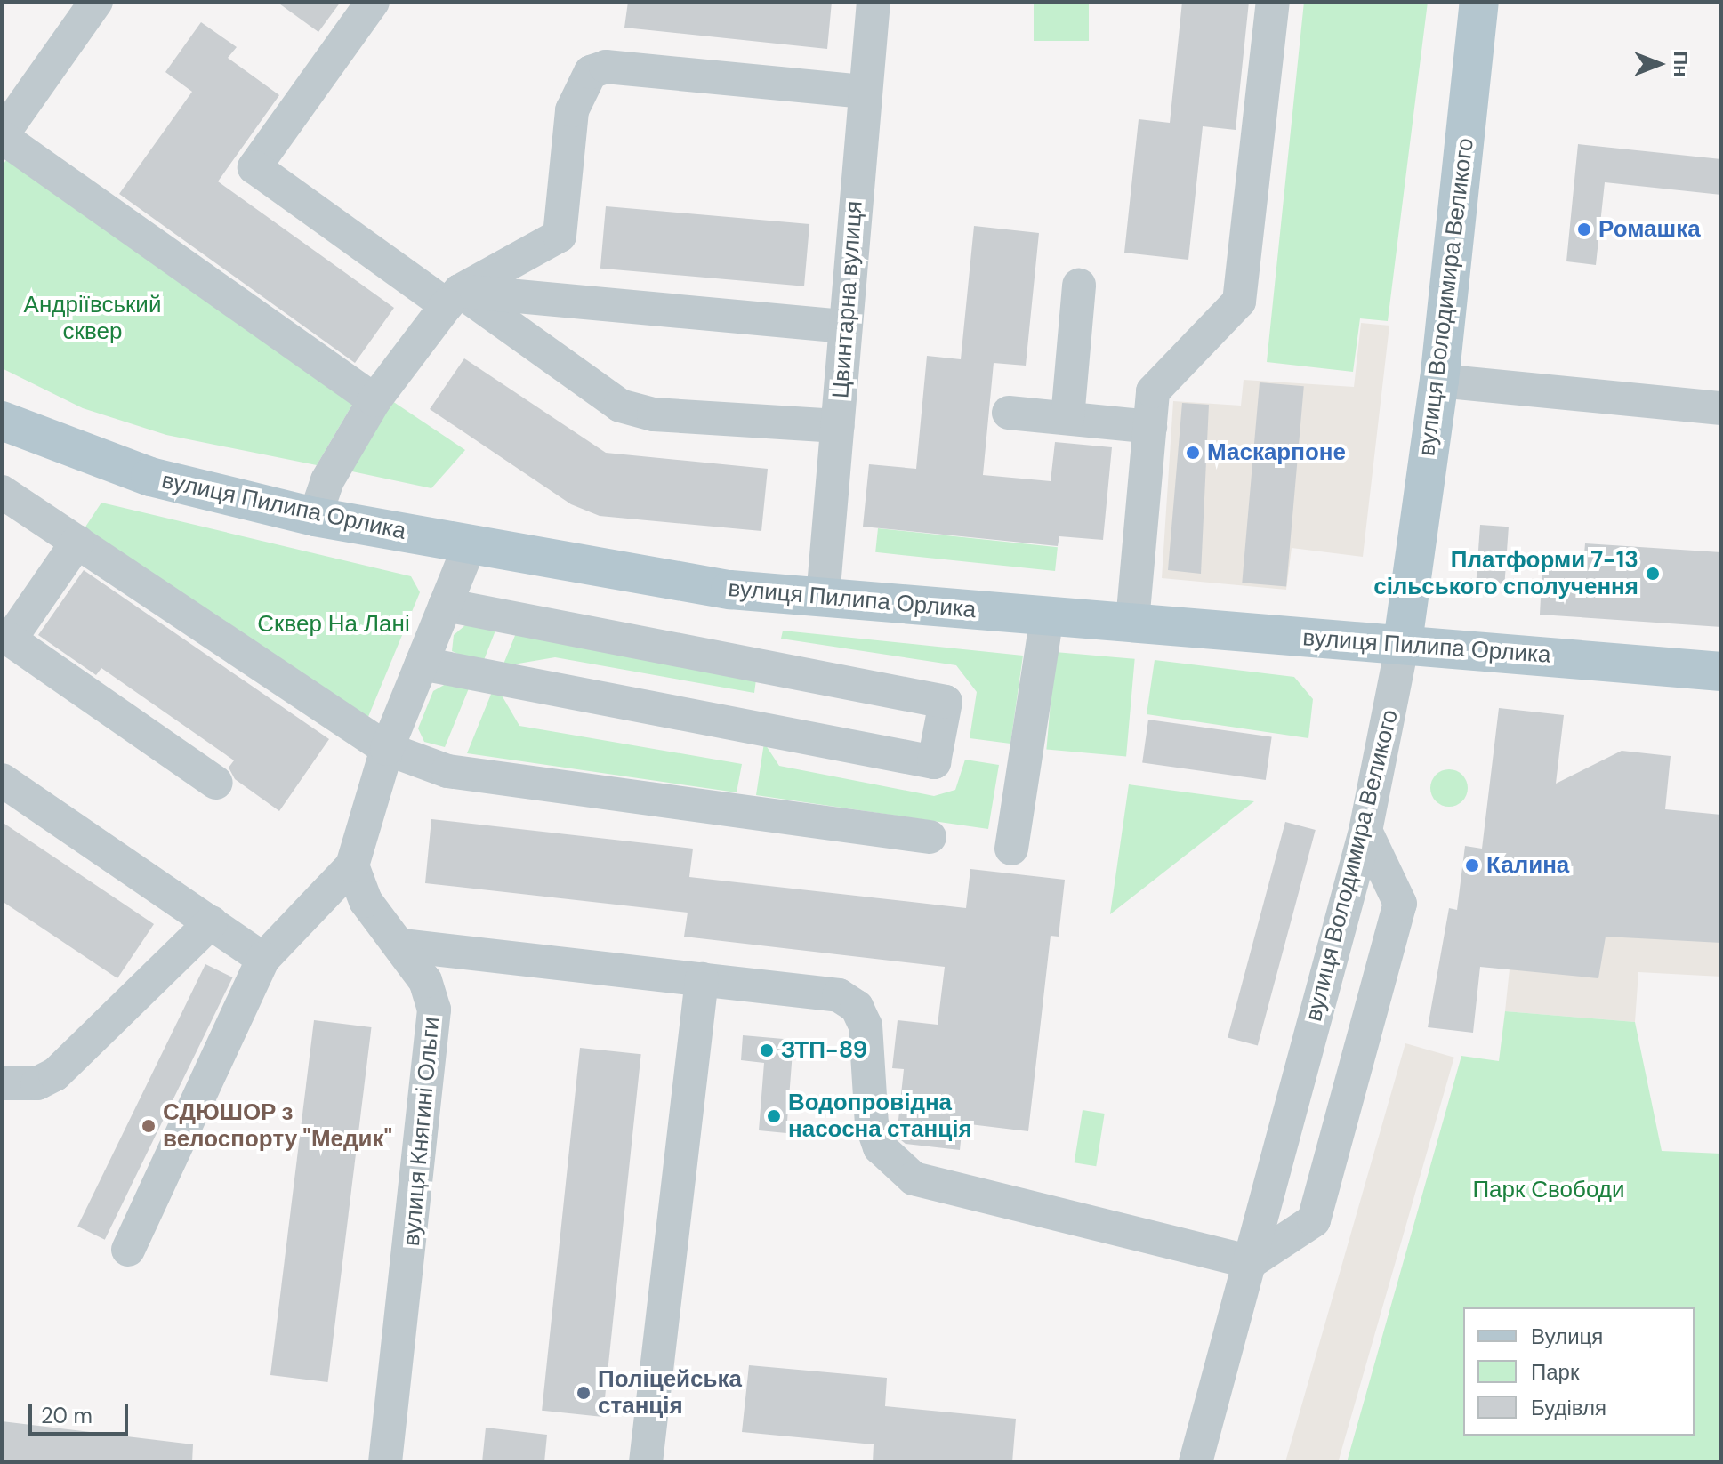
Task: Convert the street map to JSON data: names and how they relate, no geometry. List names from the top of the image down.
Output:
{
  "streets": {
    "main road": ["вулиця Володимира Великого", "вулиця Пилипа Орлика"],
    "street": ["Цвинтарна вулиця", "вулиця Княгині Ольги"]
  },
  "crossings": [
    ["вулиця Володимира Великого", "вулиця Пилипа Орлика"],
    ["Цвинтарна вулиця", "вулиця Пилипа Орлика"]
  ],
  "parks": ["Андріївський сквер", "Сквер На Лані", "Парк Свободи"],
  "places": [
    "Ромашка",
    "Маскарпоне",
    "Платформи 7-13 сільського сполучення",
    "Калина",
    "ЗТП-89",
    "Водопровідна насосна станція",
    "СДЮШОР з велоспорту \"Медик\"",
    "Поліцейська станція"
  ],
  "legend": ["Вулиця", "Парк", "Будівля"],
  "scale_bar": "20 m",
  "north": "right"
}
